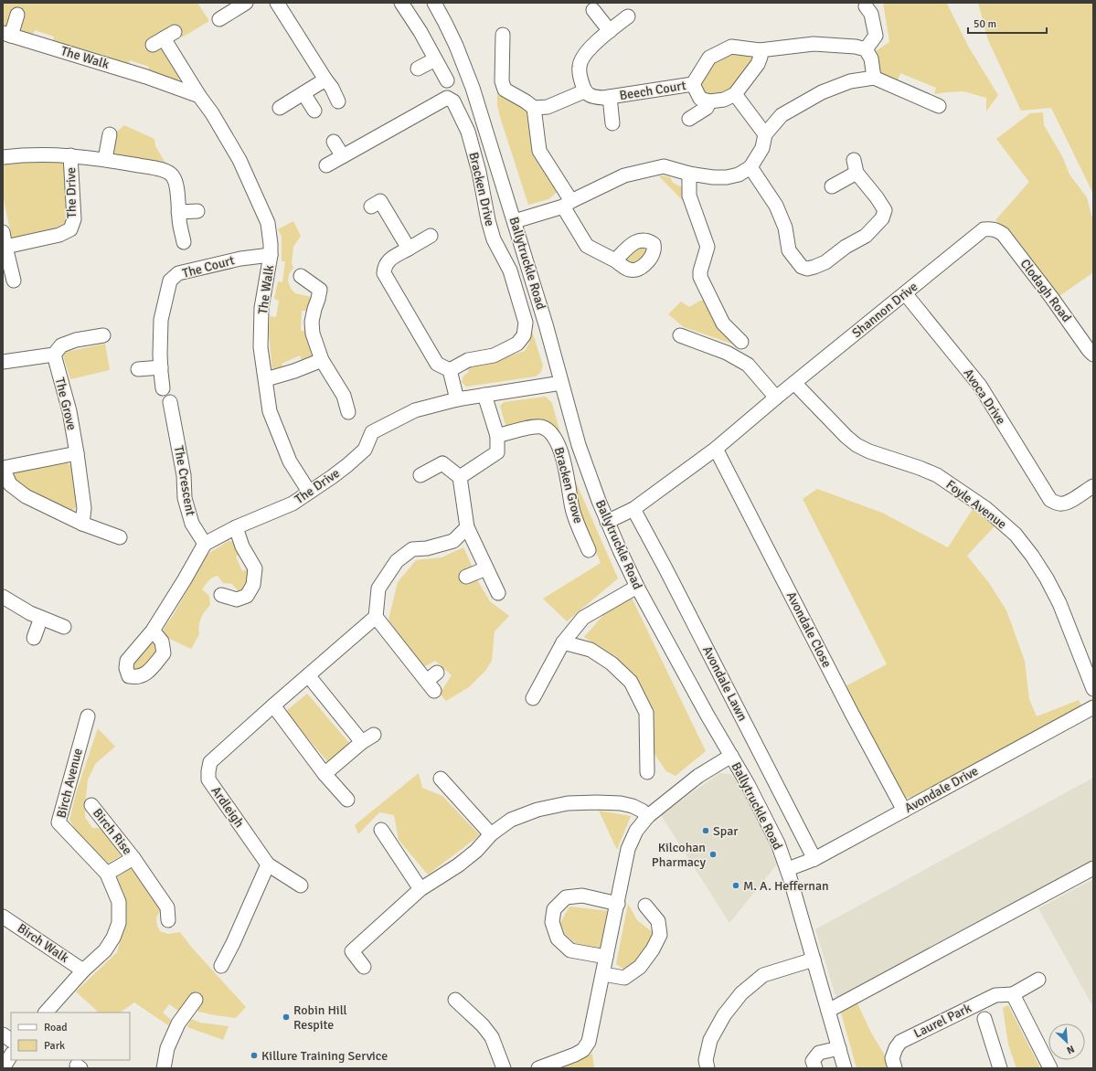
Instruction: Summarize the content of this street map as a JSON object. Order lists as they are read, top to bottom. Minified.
{"streets":{"street":["The Walk","Beech Court","Bracken Drive","The Drive","Ballytruckle Road","The Court","Clodagh Road","Shannon Drive","Avoca Drive","The Grove","The Crescent","Bracken Grove","Foyle Avenue","Avondale Close","Avondale Lawn","Birch Avenue","Avondale Drive","Ardleigh","Birch Rise","Birch Walk","Laurel Park"]},"crossings":[["The Walk","The Drive"],["The Walk","The Court"],["The Drive","Ballytruckle Road"],["The Drive","The Crescent"],["Ballytruckle Road","Shannon Drive"],["Ballytruckle Road","Avondale Drive"],["Clodagh Road","Shannon Drive"],["Shannon Drive","Avoca Drive"],["Shannon Drive","Foyle Avenue"],["Shannon Drive","Avondale Close"],["Shannon Drive","Avondale Lawn"],["Avondale Close","Avondale Drive"],["Avondale Lawn","Avondale Drive"],["Birch Avenue","Birch Rise"],["Birch Avenue","Birch Walk"]],"places":["Spar","Kilcohan Pharmacy","M. A. Heffernan","Robin Hill Respite","Killure Training Service"],"legend":["Road","Park"],"scale_bar":"50 m","north":"bottom right"}
